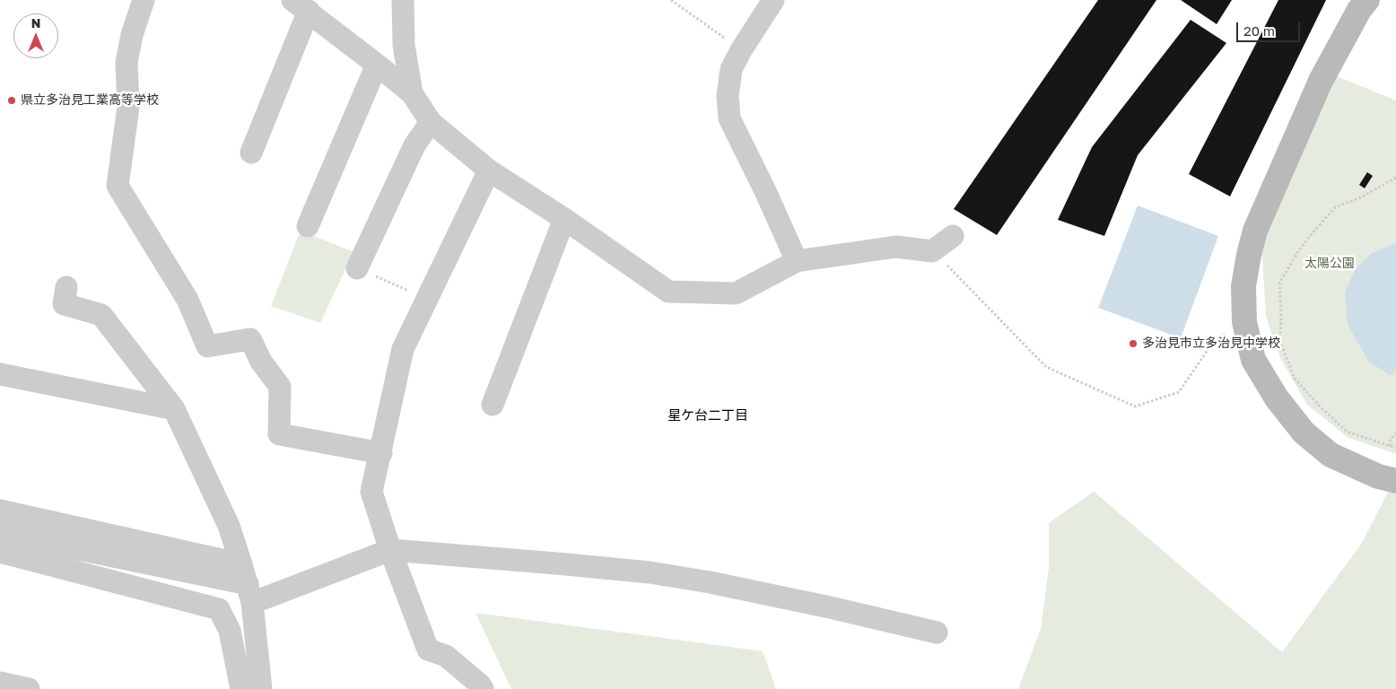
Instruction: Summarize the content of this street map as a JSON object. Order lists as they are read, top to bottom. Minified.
{"districts":["星ケ台二丁目"],"parks":["太陽公園"],"places":["県立多治見工業高等学校","多治見市立多治見中学校"],"scale_bar":"20 m","north":"top"}
